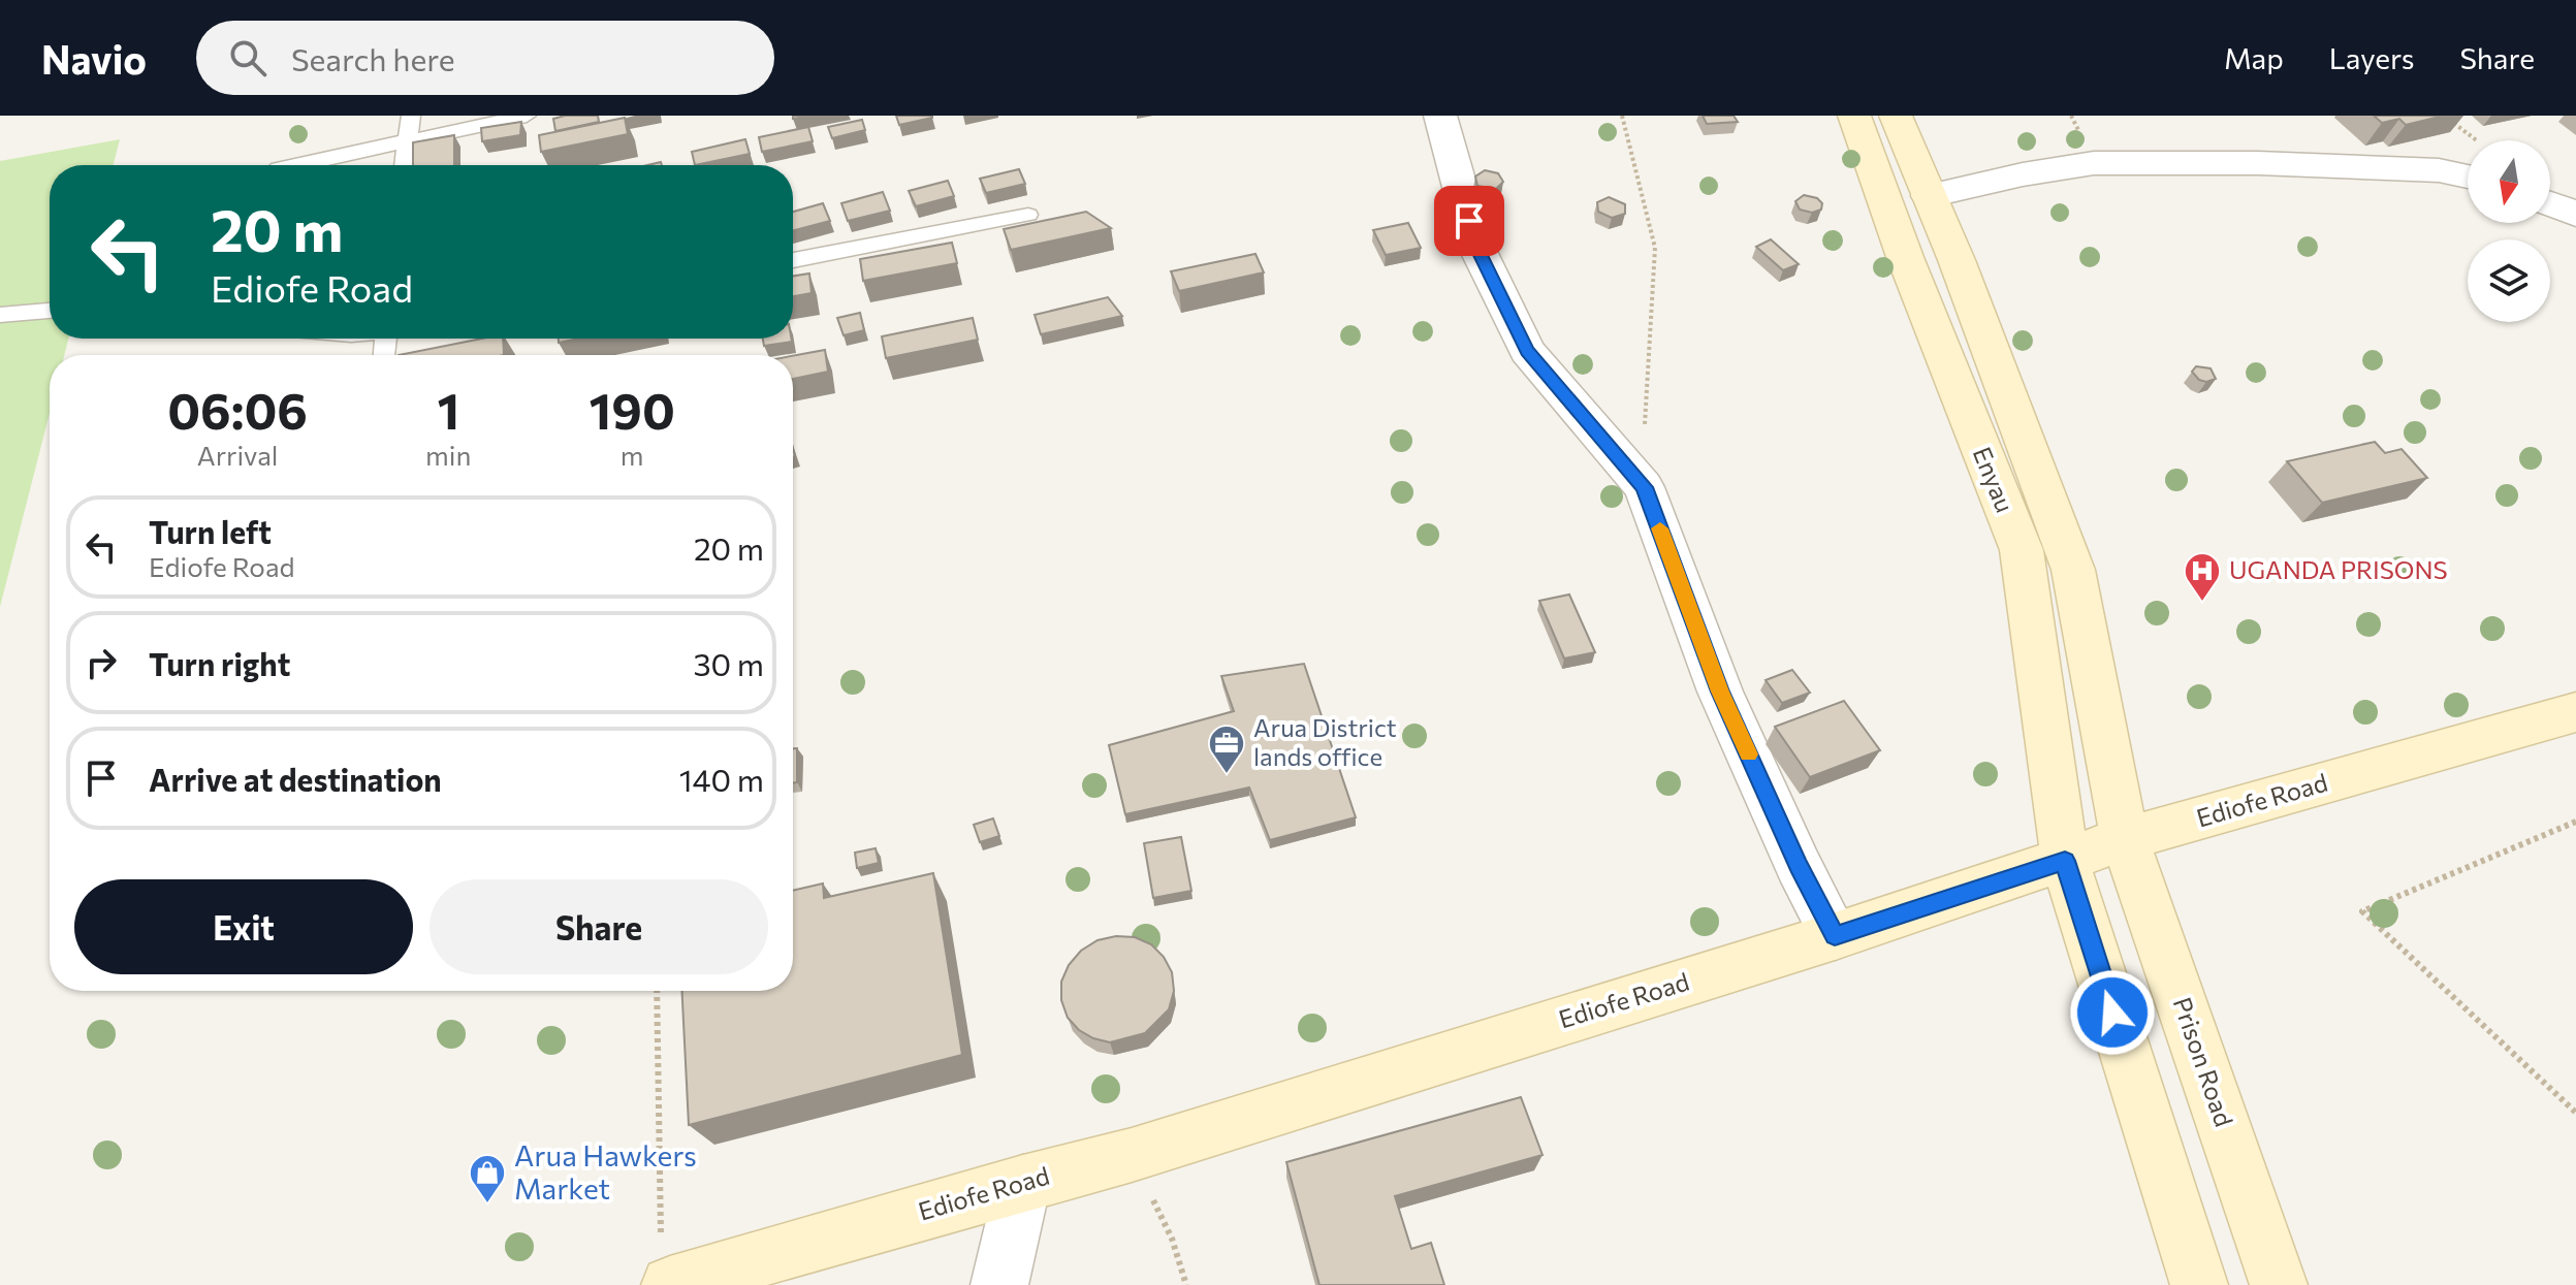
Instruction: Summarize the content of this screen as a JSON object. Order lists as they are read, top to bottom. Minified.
{"streets":{"street":["Enyau","Ediofe Road","Prison Road"]},"crossings":[["Enyau","Ediofe Road"],["Enyau","Prison Road"],["Ediofe Road","Prison Road"]],"places":{"hospital":["UGANDA PRISONS"],"office":["Arua District lands office"],"shop":["Arua Hawkers Market"]},"north":"bottom","page":{"header":"Navio","search":"Search here","nav":["Map","Layers","Share"],"turn":["20 m","Ediofe Road"],"eta":["06:06","Arrival","1","min","190","m"],"list":[{"name":"Turn left","note":"Ediofe Road","value":"20 m"},{"name":"Turn right","value":"30 m"},{"name":"Arrive at destination","value":"140 m"}],"buttons":["Exit","Share"]}}
